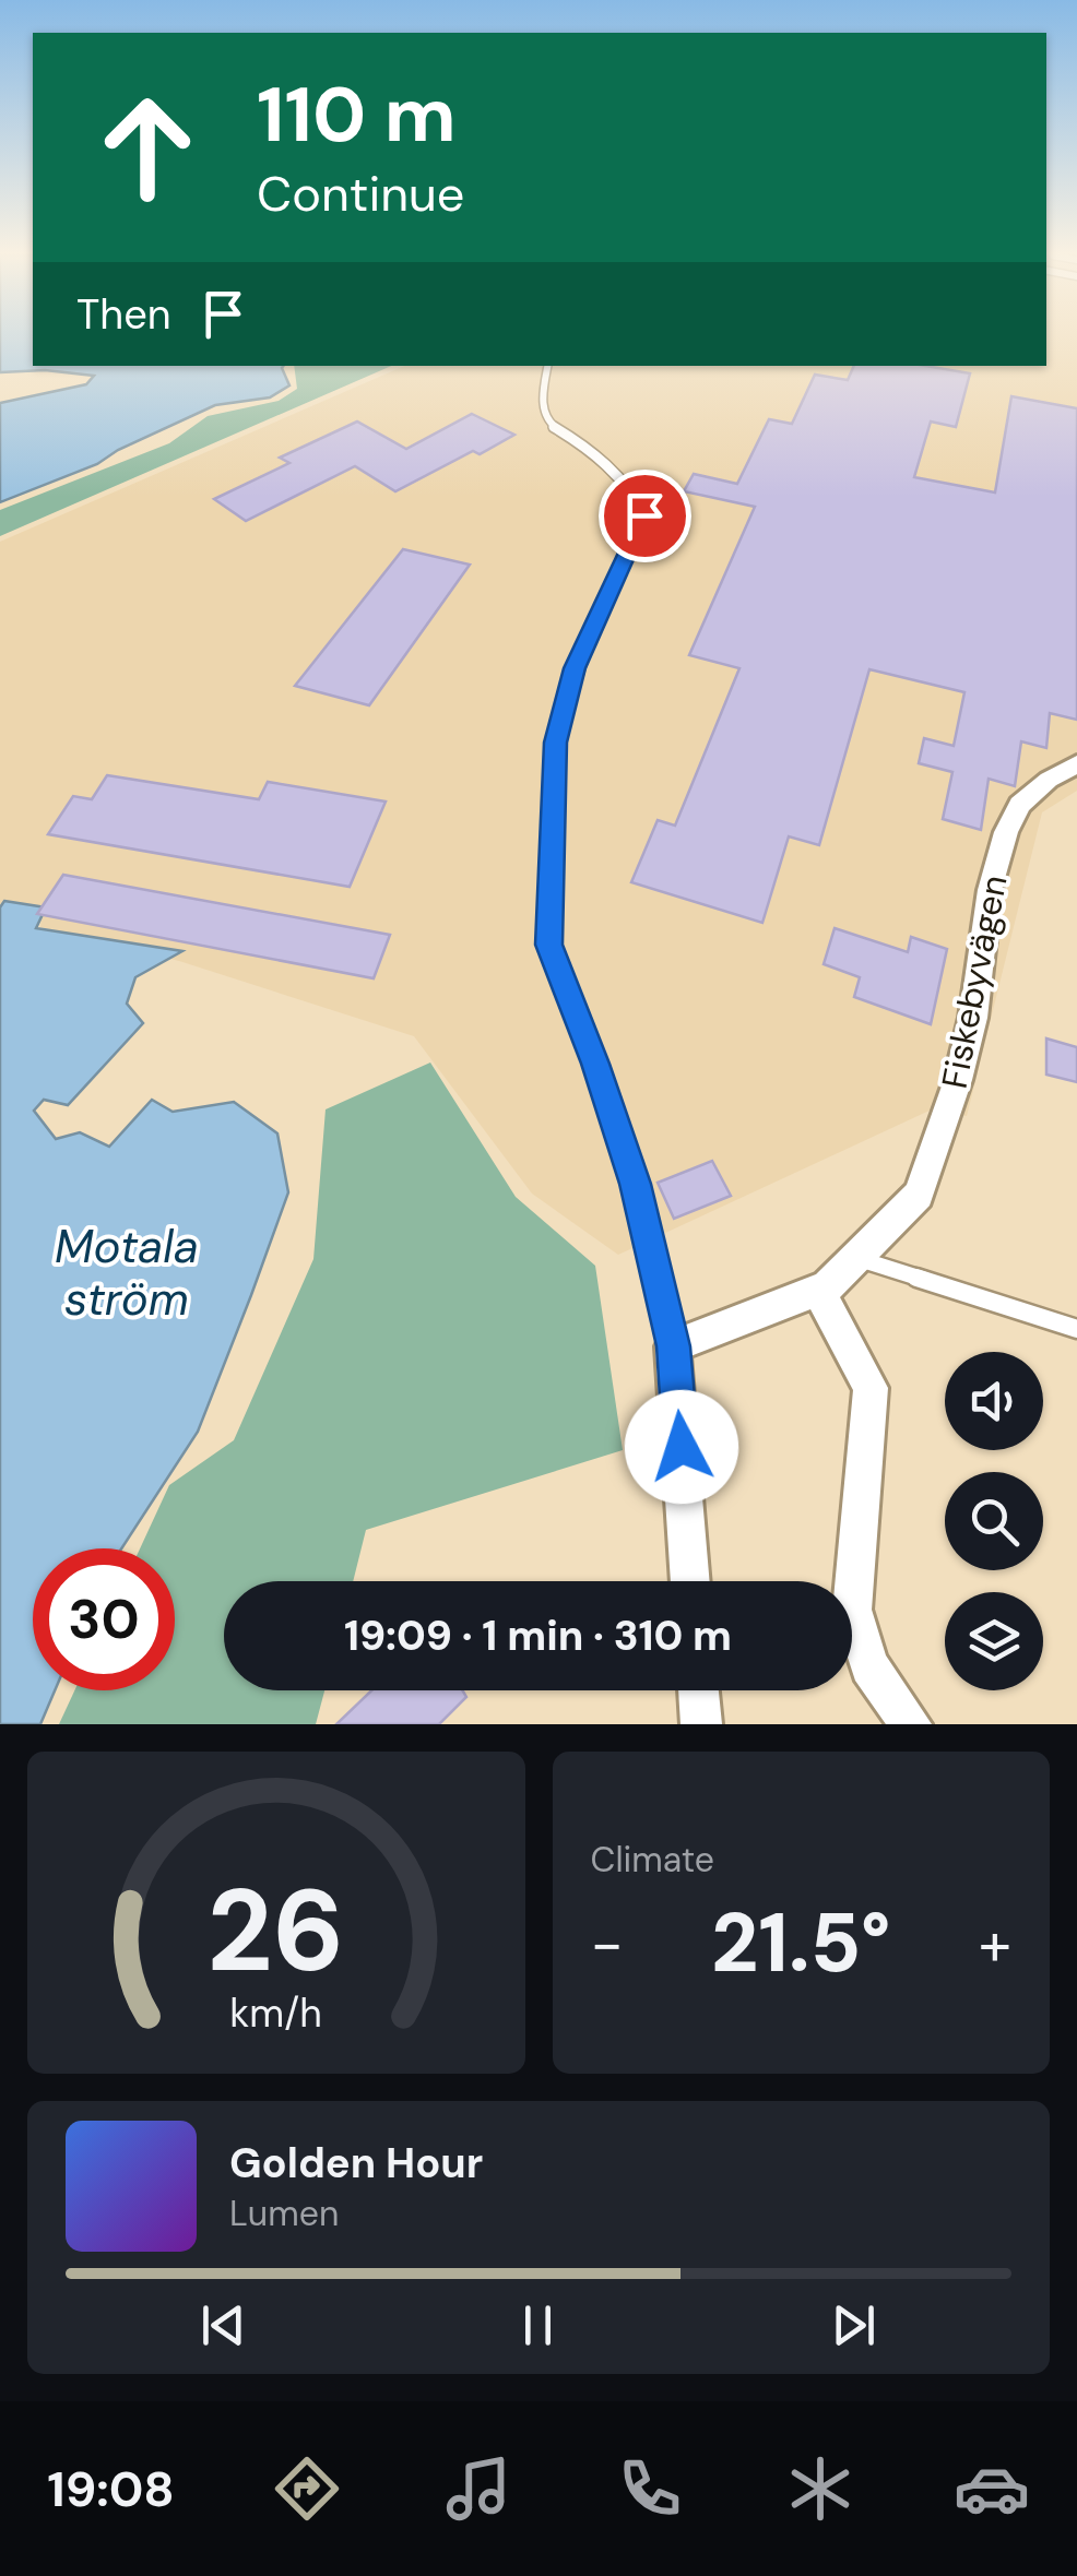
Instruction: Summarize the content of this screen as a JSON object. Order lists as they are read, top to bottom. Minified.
{"streets":{"street":["Fiskebyvägen"]},"water":["Motala ström"],"page":{"turn":["110 m","Continue"],"then":"Then","limit":"30","trip":"19:09 · 1 min · 310 m","tile":"Climate","heat":["−","21.5°","+"],"song":["Golden Hour","Lumen"],"tabs":"19:08","gauge":["26","km/h"]}}
